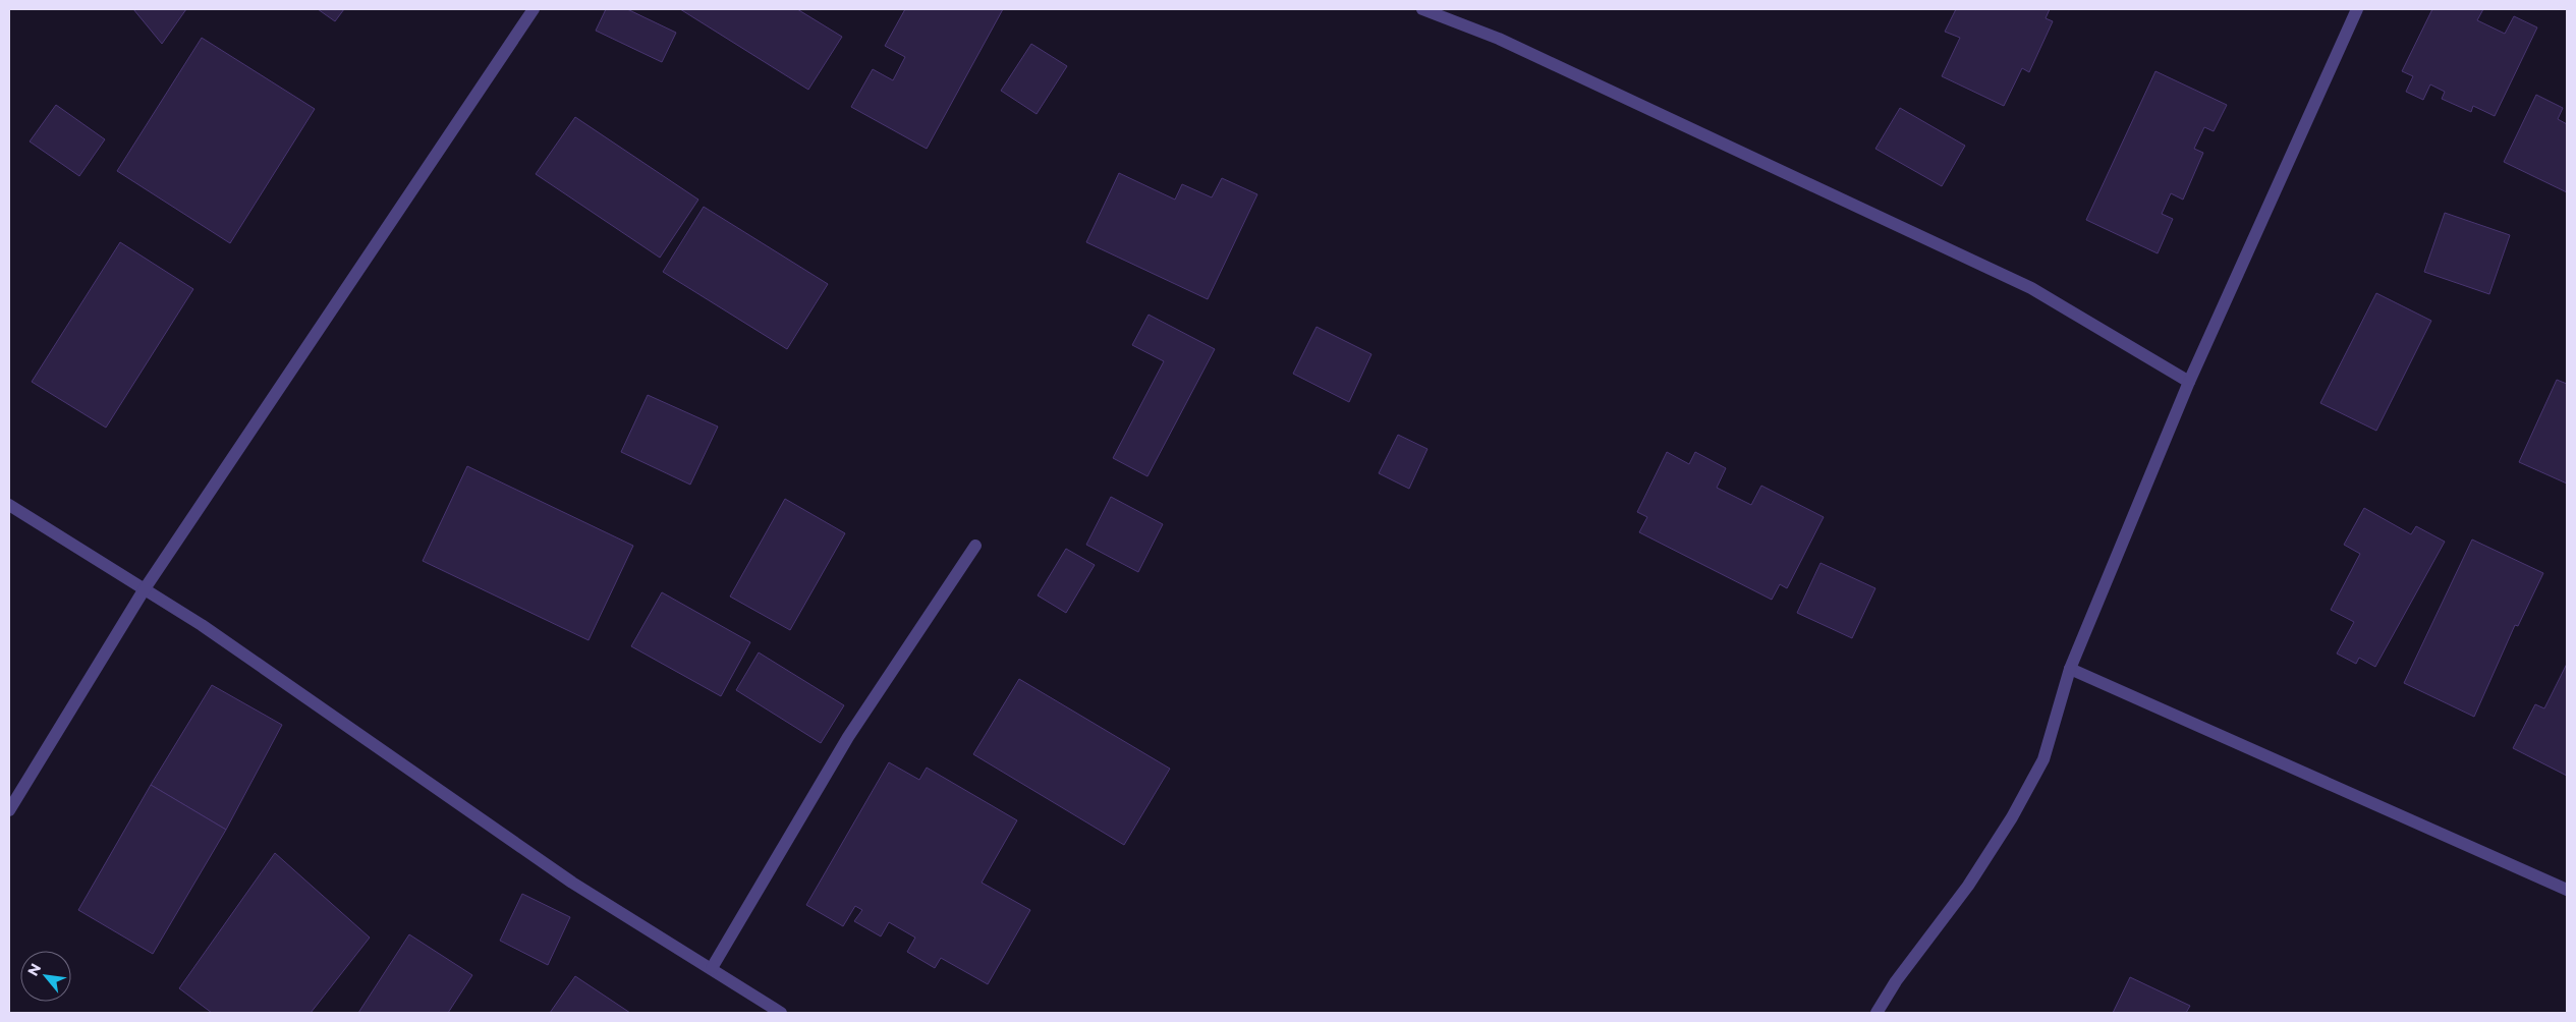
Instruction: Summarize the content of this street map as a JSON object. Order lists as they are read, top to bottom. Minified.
{"north":"top left"}
